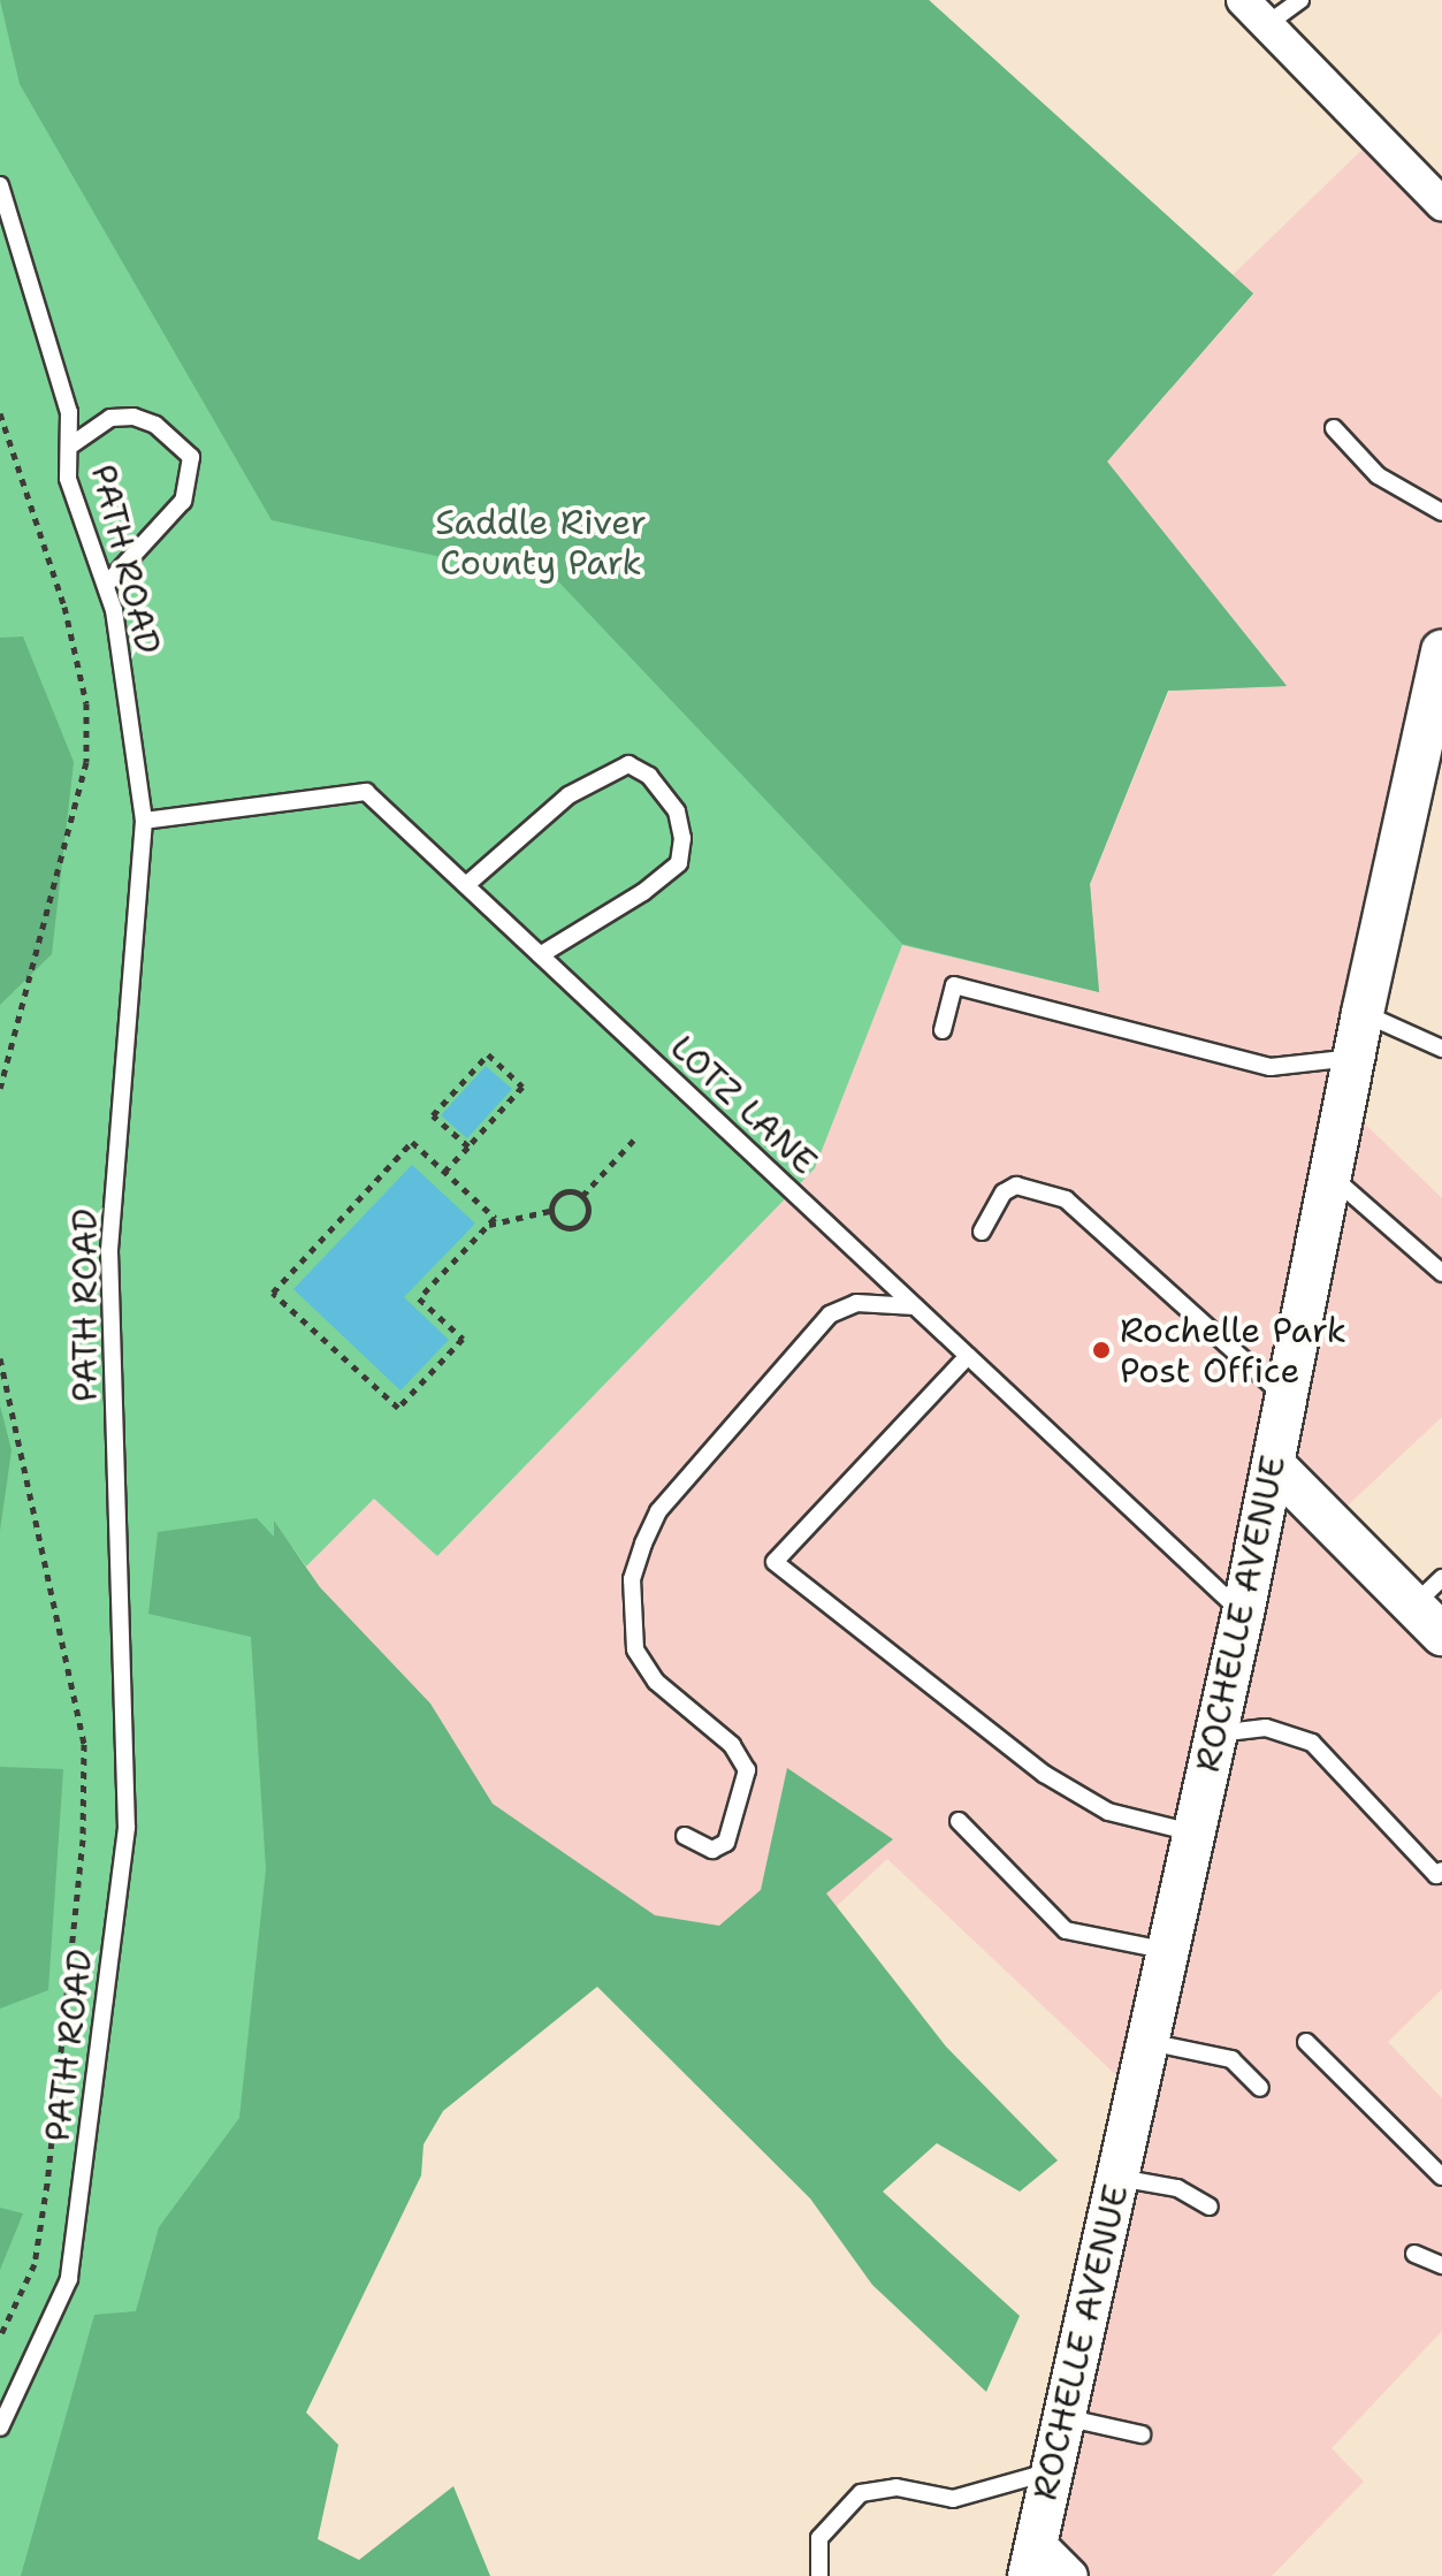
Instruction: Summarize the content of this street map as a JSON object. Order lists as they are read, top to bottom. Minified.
{"streets":{"street":["ROCHELLE AVENUE"],"lane":["PATH ROAD","LOTZ LANE"]},"crossings":[["PATH ROAD","LOTZ LANE"],["LOTZ LANE","ROCHELLE AVENUE"]],"parks":["Saddle River County Park"],"places":["Rochelle Park Post Office"]}
